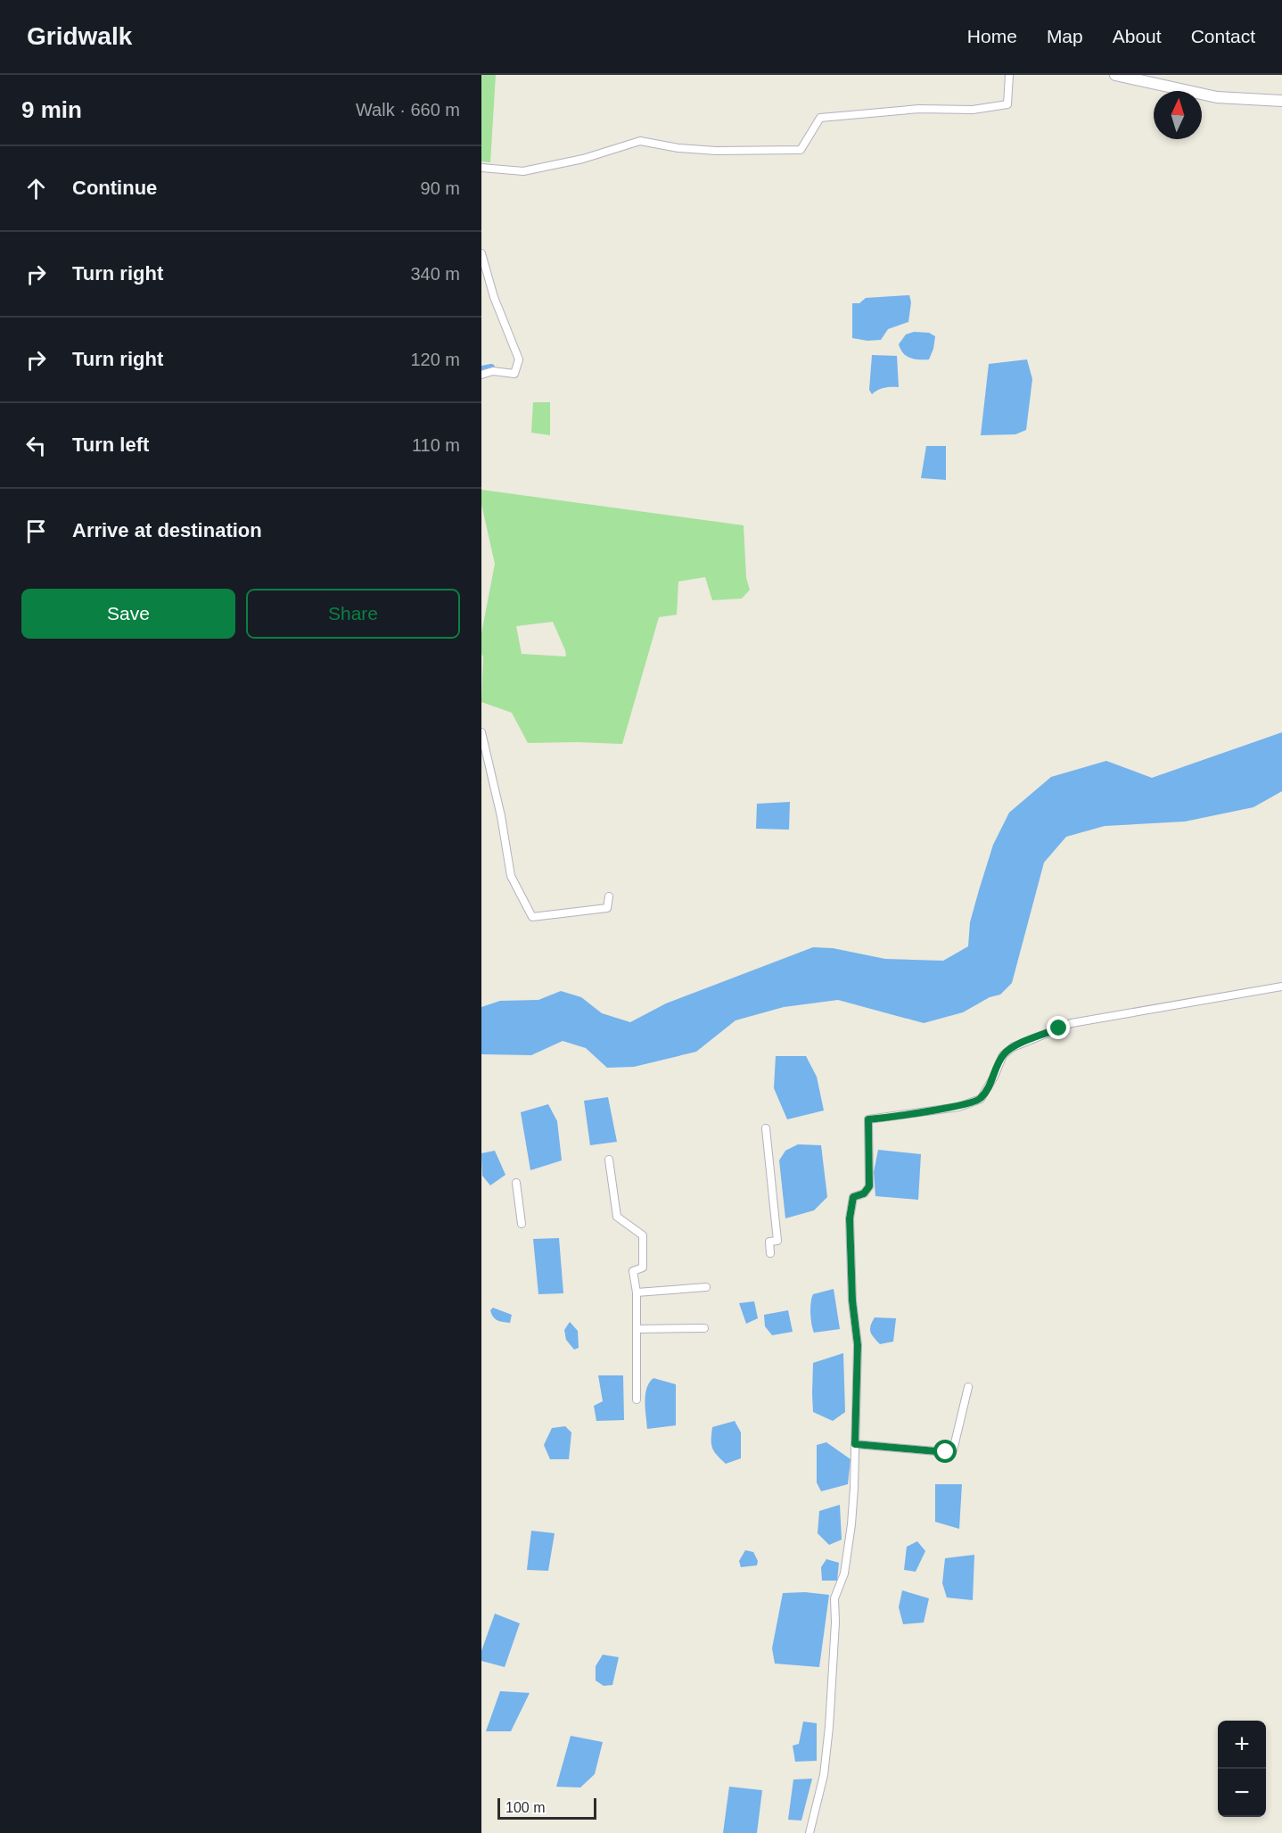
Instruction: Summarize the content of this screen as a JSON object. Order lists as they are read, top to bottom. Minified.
{"scale_bar":"100 m","north":"top","page":{"header":"Gridwalk","nav":["Home","Map","About","Contact"],"heading":["9 min","Walk · 660 m"],"list":[["Continue","90 m"],["Turn right","340 m"],["Turn right","120 m"],["Turn left","110 m"],"Arrive at destination"],"buttons":["Save","Share"],"map_buttons":["+","−"],"scale":"100 m"}}
